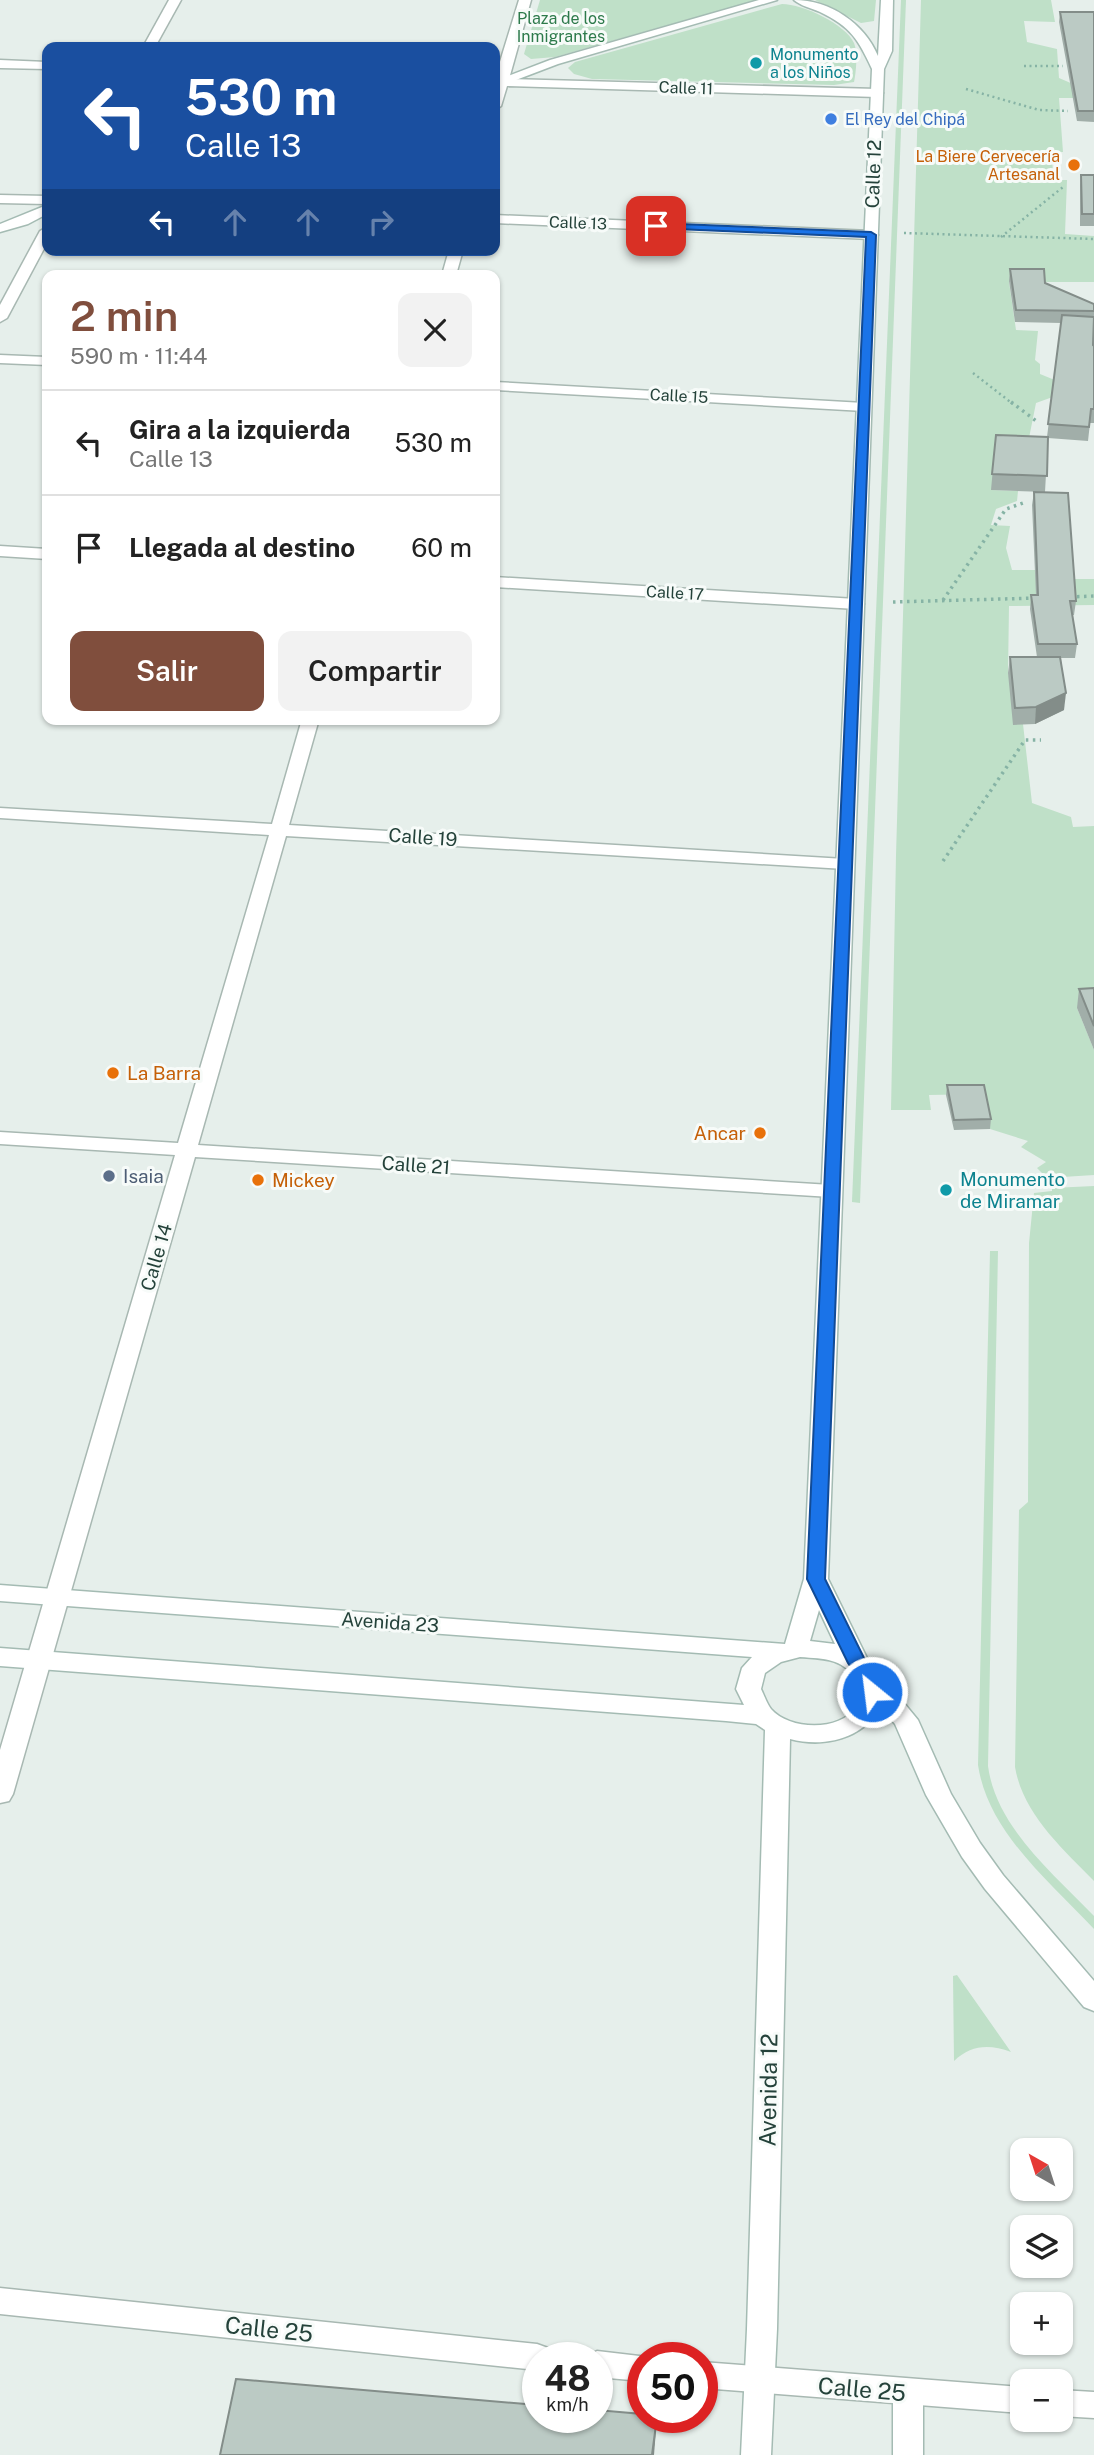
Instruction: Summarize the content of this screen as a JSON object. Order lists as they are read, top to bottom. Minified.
{"streets":{"main road":["Calle 11","Calle 12","Calle 13","Calle 15","Calle 17","Calle 19","Calle 21","Calle 14","Avenida 23","Avenida 12","Calle 25"]},"crossings":[["Calle 11","Calle 12"],["Calle 12","Calle 13"],["Calle 12","Calle 15"],["Calle 12","Calle 17"],["Calle 12","Calle 19"],["Calle 12","Calle 21"],["Calle 12","Avenida 23"],["Calle 12","Avenida 12"],["Calle 19","Calle 14"],["Calle 21","Calle 14"],["Calle 14","Avenida 23"],["Avenida 23","Avenida 12"],["Avenida 12","Calle 25"]],"parks":["Plaza de los Inmigrantes"],"places":["Monumento a los Niños","El Rey del Chipá","La Biere Cervecería Artesanal","La Barra","Ancar","Isaia","Mickey","Monumento de Miramar"],"north":"top left","page":{"turn":["530 m","Calle 13"],"heading":["2 min","590 m · 11:44"],"list":[{"name":"Gira a la izquierda","note":"Calle 13","value":"530 m"},{"name":"Llegada al destino","value":"60 m"}],"buttons":["Salir","Compartir"],"map_buttons":["+","−"],"speed":"48 km/h","limit":"50"}}
